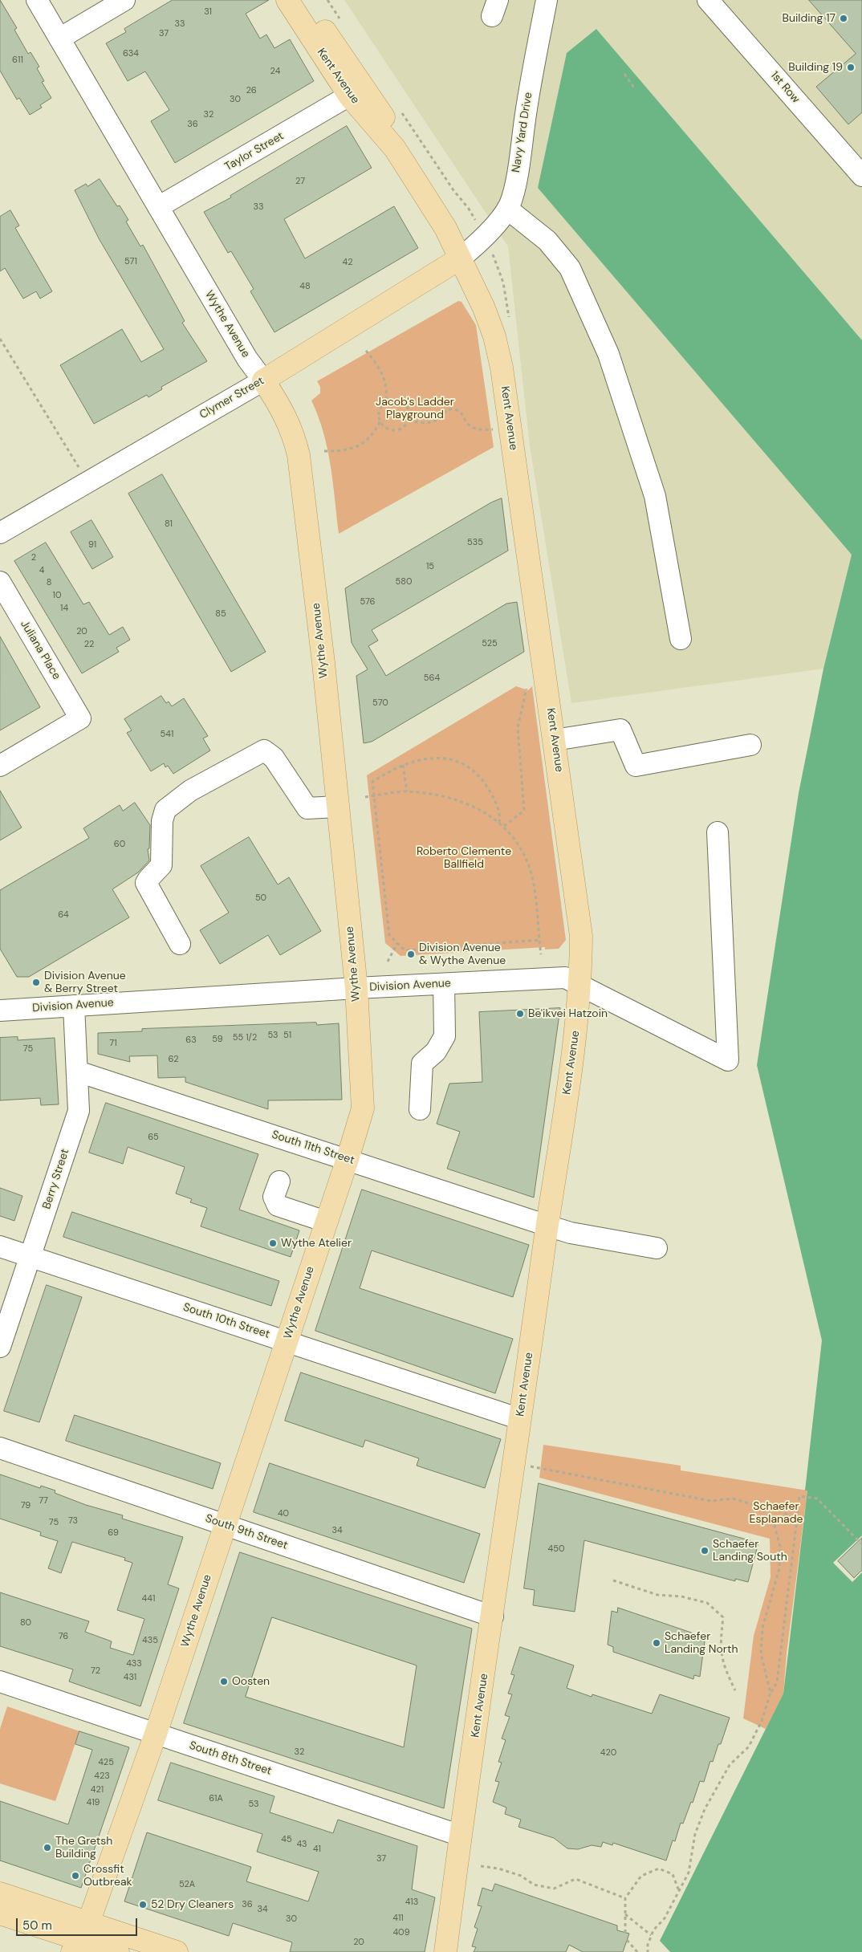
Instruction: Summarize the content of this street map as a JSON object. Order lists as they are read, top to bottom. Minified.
{"streets":{"main road":["Kent Avenue","Wythe Avenue","Clymer Street"],"street":["1st Row","Navy Yard Drive","Taylor Street","Juliana Place","Division Avenue","South 11th Street","Berry Street","South 10th Street","South 9th Street","South 8th Street"]},"crossings":[["Kent Avenue","Navy Yard Drive"],["Kent Avenue","Taylor Street"],["Kent Avenue","Clymer Street"],["Kent Avenue","Division Avenue"],["Kent Avenue","South 11th Street"],["Kent Avenue","South 10th Street"],["Kent Avenue","South 9th Street"],["Kent Avenue","South 8th Street"],["Navy Yard Drive","Clymer Street"],["Taylor Street","Wythe Avenue"],["Wythe Avenue","Clymer Street"],["Wythe Avenue","Division Avenue"],["Wythe Avenue","South 11th Street"],["Wythe Avenue","South 10th Street"],["Wythe Avenue","South 9th Street"],["Wythe Avenue","South 8th Street"],["Division Avenue","Berry Street"],["South 11th Street","Berry Street"],["Berry Street","South 10th Street"]],"parks":["Jacob's Ladder Playground","Roberto Clemente Ballfield","Schaefer Esplanade"],"places":["Building 17","Building 19","Division Avenue & Wythe Avenue","Division Avenue & Berry Street","Be'ikvei Hatzoin","Wythe Atelier","Schaefer Landing South","Schaefer Landing North","Oosten","The Gretsh Building","Crossfit Outbreak","52 Dry Cleaners"],"house_numbers":["31","33","37","634","611","24","26","30","32","36","27","33","571","42","48","81","535","91","2","15","4","580","8","10","576","14","85","20","525","22","564","570","541","60","50","64","53","51","55 1/2","59","63","71","75","62","65","77","79","40","73","75","34","69","450","441","80","76","435","433","72","431","32","420","425","423","421","61A","419","53","45","43","41","37","52A","413","36","34","411","30","409","20"],"scale_bar":"50 m"}
